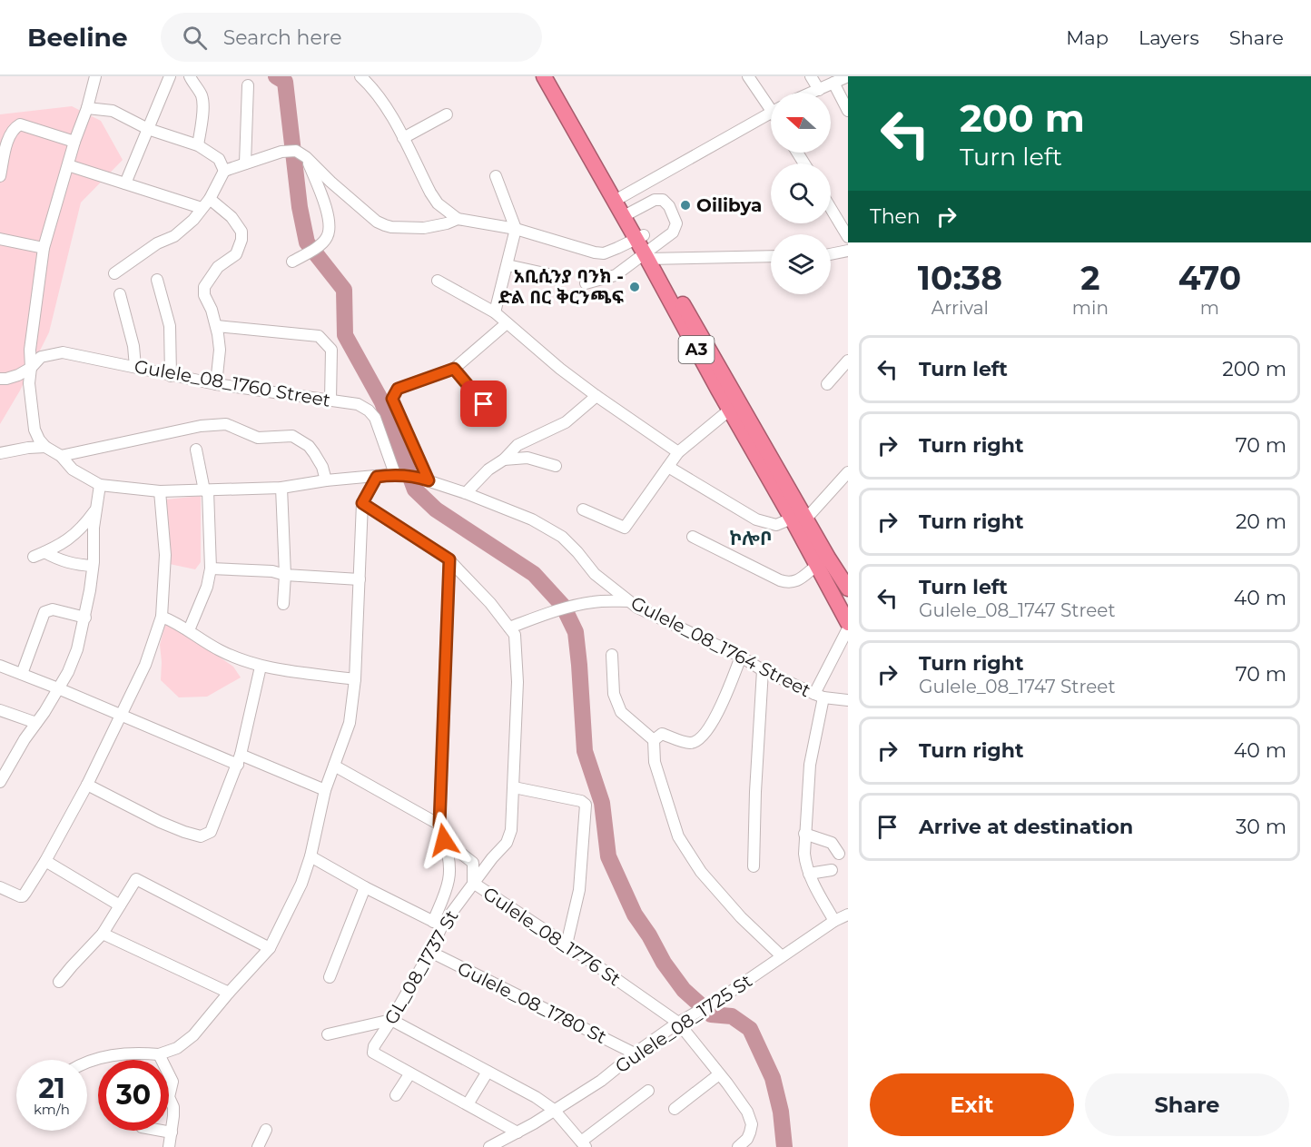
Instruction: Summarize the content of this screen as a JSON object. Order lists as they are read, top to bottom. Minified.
{"streets":{"highway":["A3"],"street":["Gulele_08_1760 Street","Gulele_08_1764 Street","Gulele_08_1776 St","GL_08_1737 St","Gulele_08_1780 St","Gulele_08_1725 St"]},"crossings":[["Gulele_08_1760 Street","Gulele_08_1764 Street"],["Gulele_08_1776 St","GL_08_1737 St"],["Gulele_08_1776 St","Gulele_08_1725 St"],["GL_08_1737 St","Gulele_08_1780 St"],["Gulele_08_1780 St","Gulele_08_1725 St"]],"districts":["ኮሎቦ"],"places":["Oilibya","አቢሲንያ ባንክ - ድል በር ቅርንጫፍ"],"north":"left","page":{"header":"Beeline","search":"Search here","nav":["Map","Layers","Share"],"turn":["200 m","Turn left"],"then":"Then","eta":["10:38","Arrival","2","min","470","m"],"list":[{"name":"Turn left","value":"200 m"},{"name":"Turn right","value":"70 m"},{"name":"Turn right","value":"20 m"},{"name":"Turn left","note":"Gulele_08_1747 Street","value":"40 m"},{"name":"Turn right","note":"Gulele_08_1747 Street","value":"70 m"},{"name":"Turn right","value":"40 m"},{"name":"Arrive at destination","value":"30 m"}],"speed":"21 km/h","limit":"30","buttons":["Exit","Share"]}}
